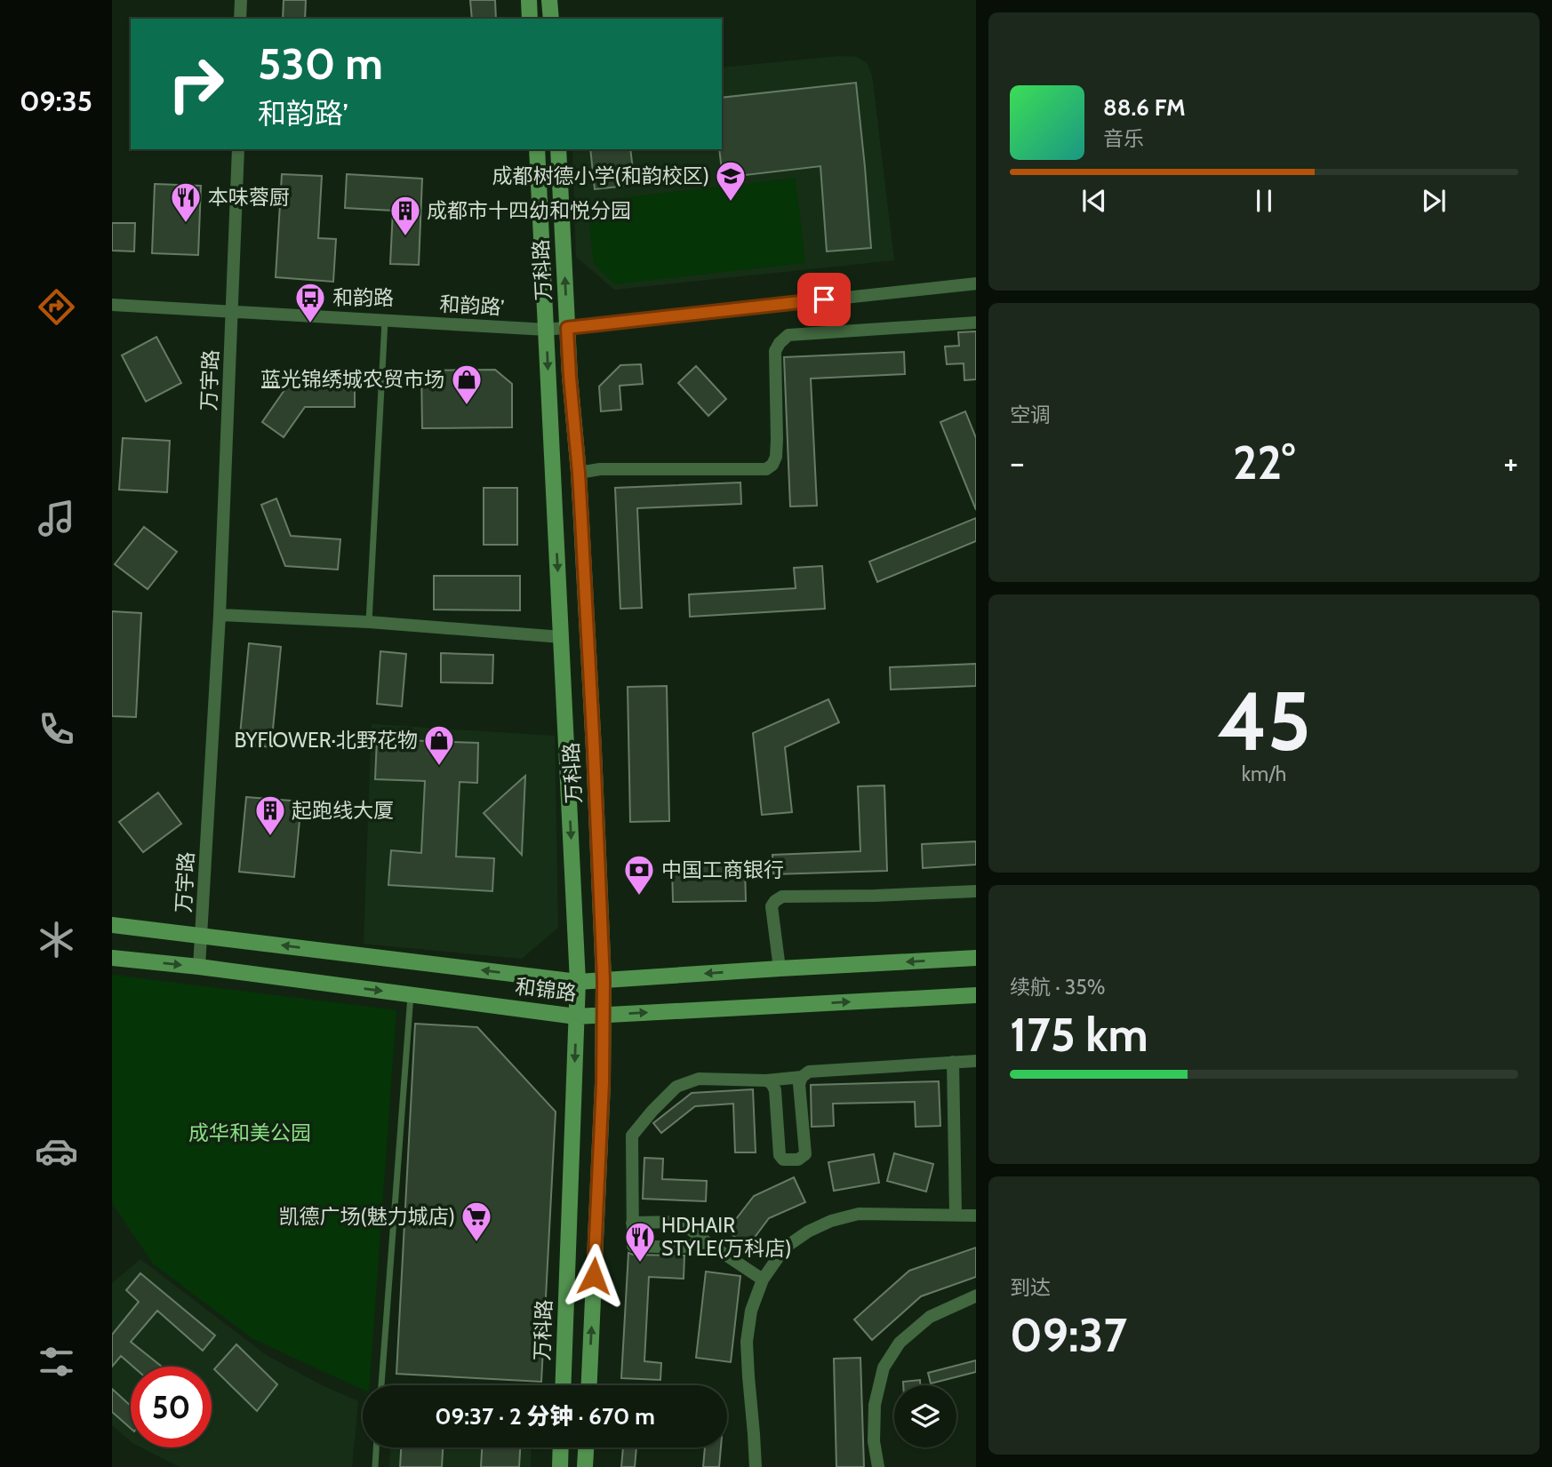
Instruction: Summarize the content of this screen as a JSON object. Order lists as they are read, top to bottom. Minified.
{"streets":{"main road":["万科路","和锦路"],"street":["和韵路’","万宇路"]},"crossings":[["万科路","和韵路’"],["万科路","和锦路"],["和韵路’","万宇路"],["万宇路","和锦路"]],"parks":["成华和美公园"],"places":{"school or university":["成都树德小学(和韵校区)"],"restaurant":["本味蓉厨","HDHAIR STYLE(万科店)"],"building":["成都市十四幼和悦分园","起跑线大厦"],"bus stop":["和韵路"],"shop":["蓝光锦绣城农贸市场","BYFlOWER·北野花物"],"bank":["中国工商银行"],"supermarket":["凯德广场(魅力城店)"]},"page":{"tabs":"09:35","turn":["530 m","和韵路’"],"song":["88.6 FM","音乐"],"tile":["空调",["45","km/h"],["续航 · 35%","175 km"],["到达","09:37"]],"heat":["−","22°","+"],"limit":"50","trip":"09:37 · 2 分钟 · 670 m"}}
